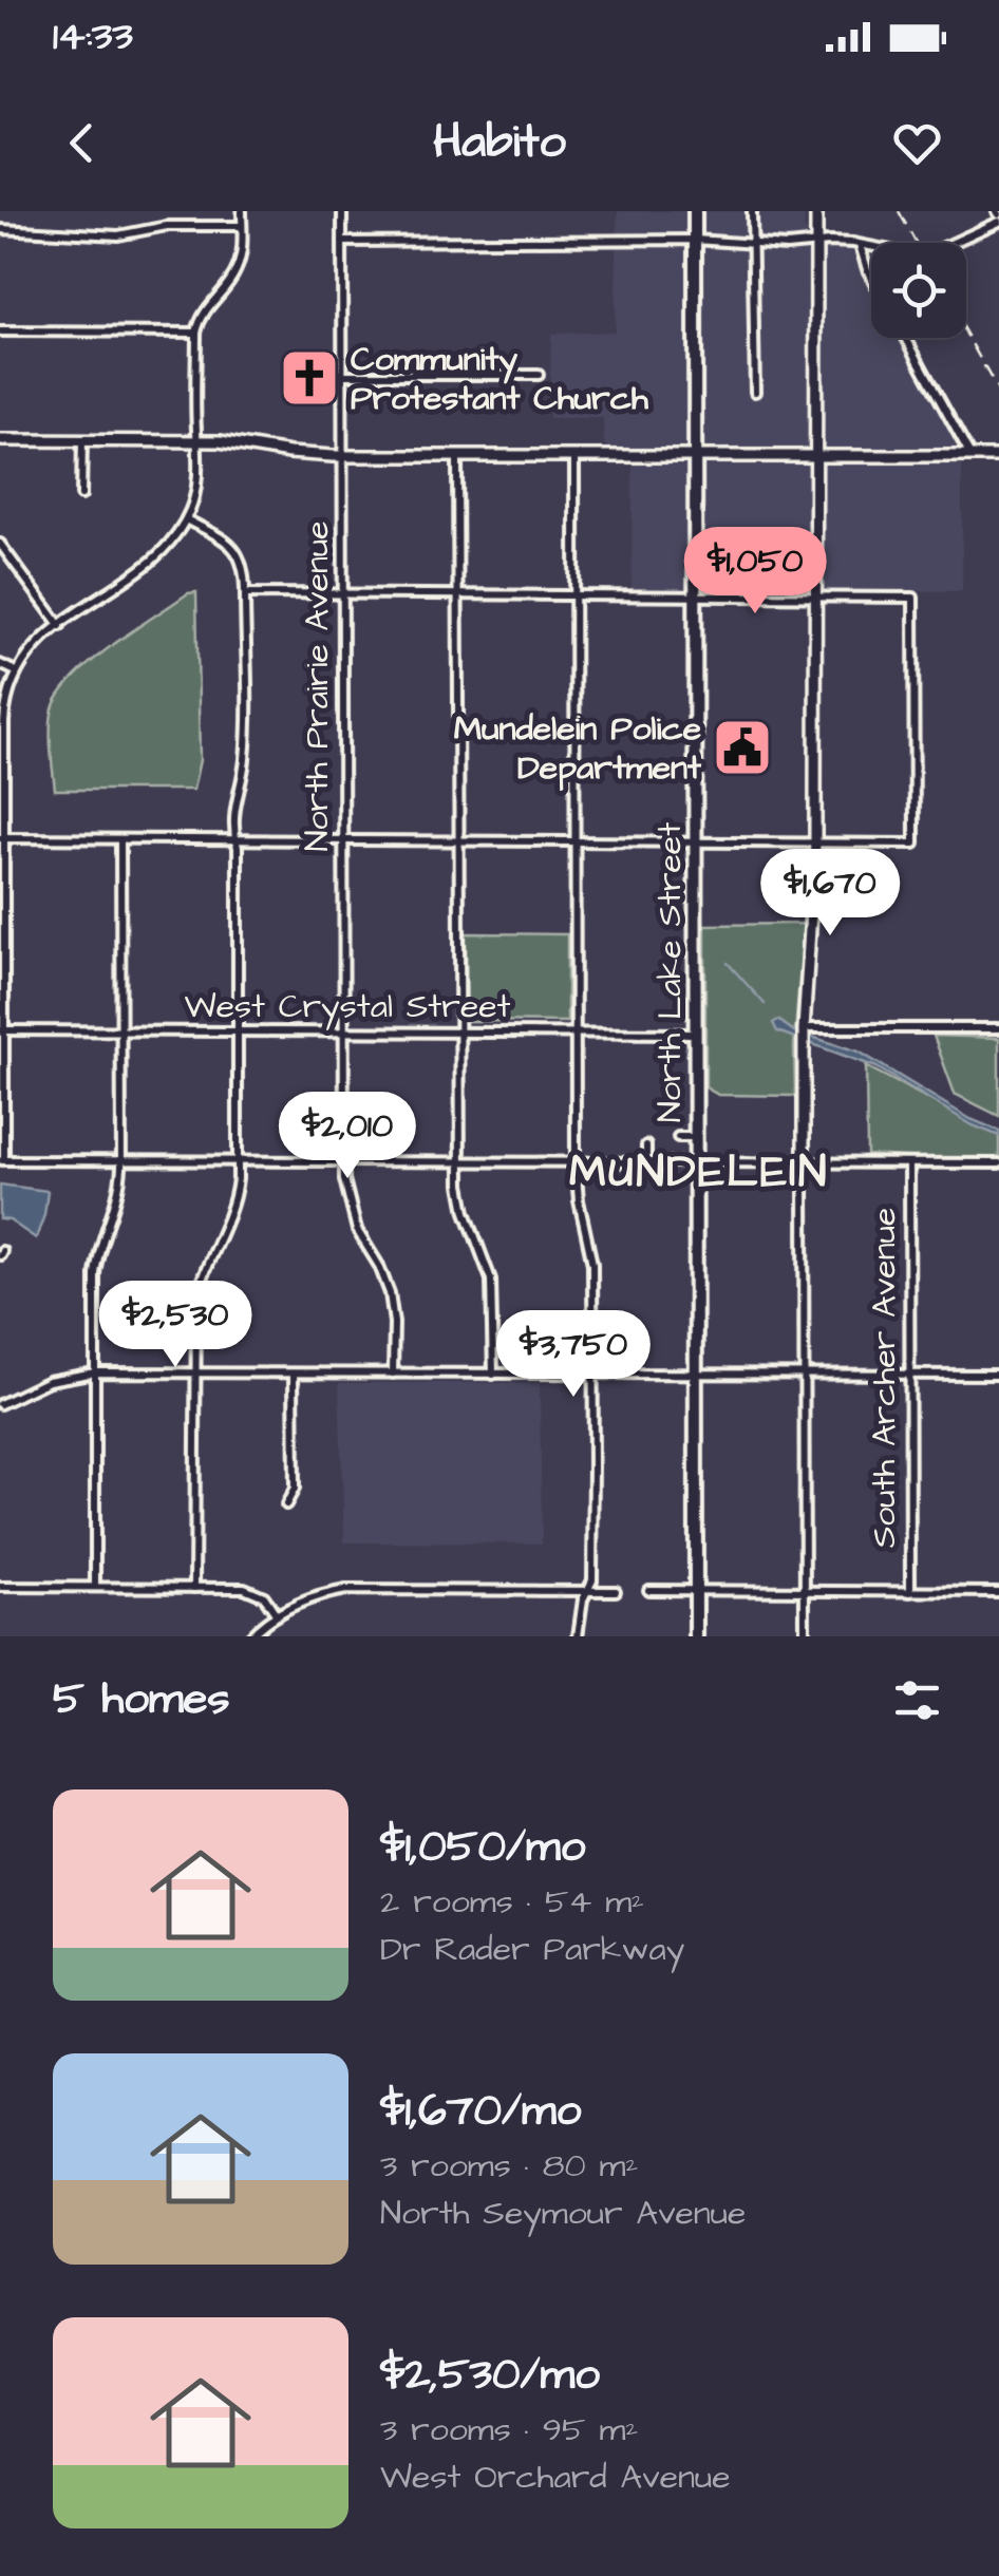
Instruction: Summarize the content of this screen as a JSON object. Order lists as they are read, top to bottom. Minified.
{"streets":{"main road":["North Lake Street"],"street":["North Prairie Avenue","West Crystal Street","South Archer Avenue"]},"crossings":[["North Prairie Avenue","West Crystal Street"],["North Lake Street","West Crystal Street"]],"districts":["MUNDELEIN"],"places":{"church":["Community Protestant Church"],"public building":["Mundelein Police Department"]},"page":{"status":"14:33","header":"Habito","price":["$1,050","$1,670","$2,010","$2,530","$3,750"],"heading":"5 homes","list":[{"name":"$1,050/mo","note":"2 rooms · 54 m² · Dr Rader Parkway"},{"name":"$1,670/mo","note":"3 rooms · 80 m² · North Seymour Avenue"},{"name":"$2,530/mo","note":"3 rooms · 95 m² · West Orchard Avenue"}]}}
